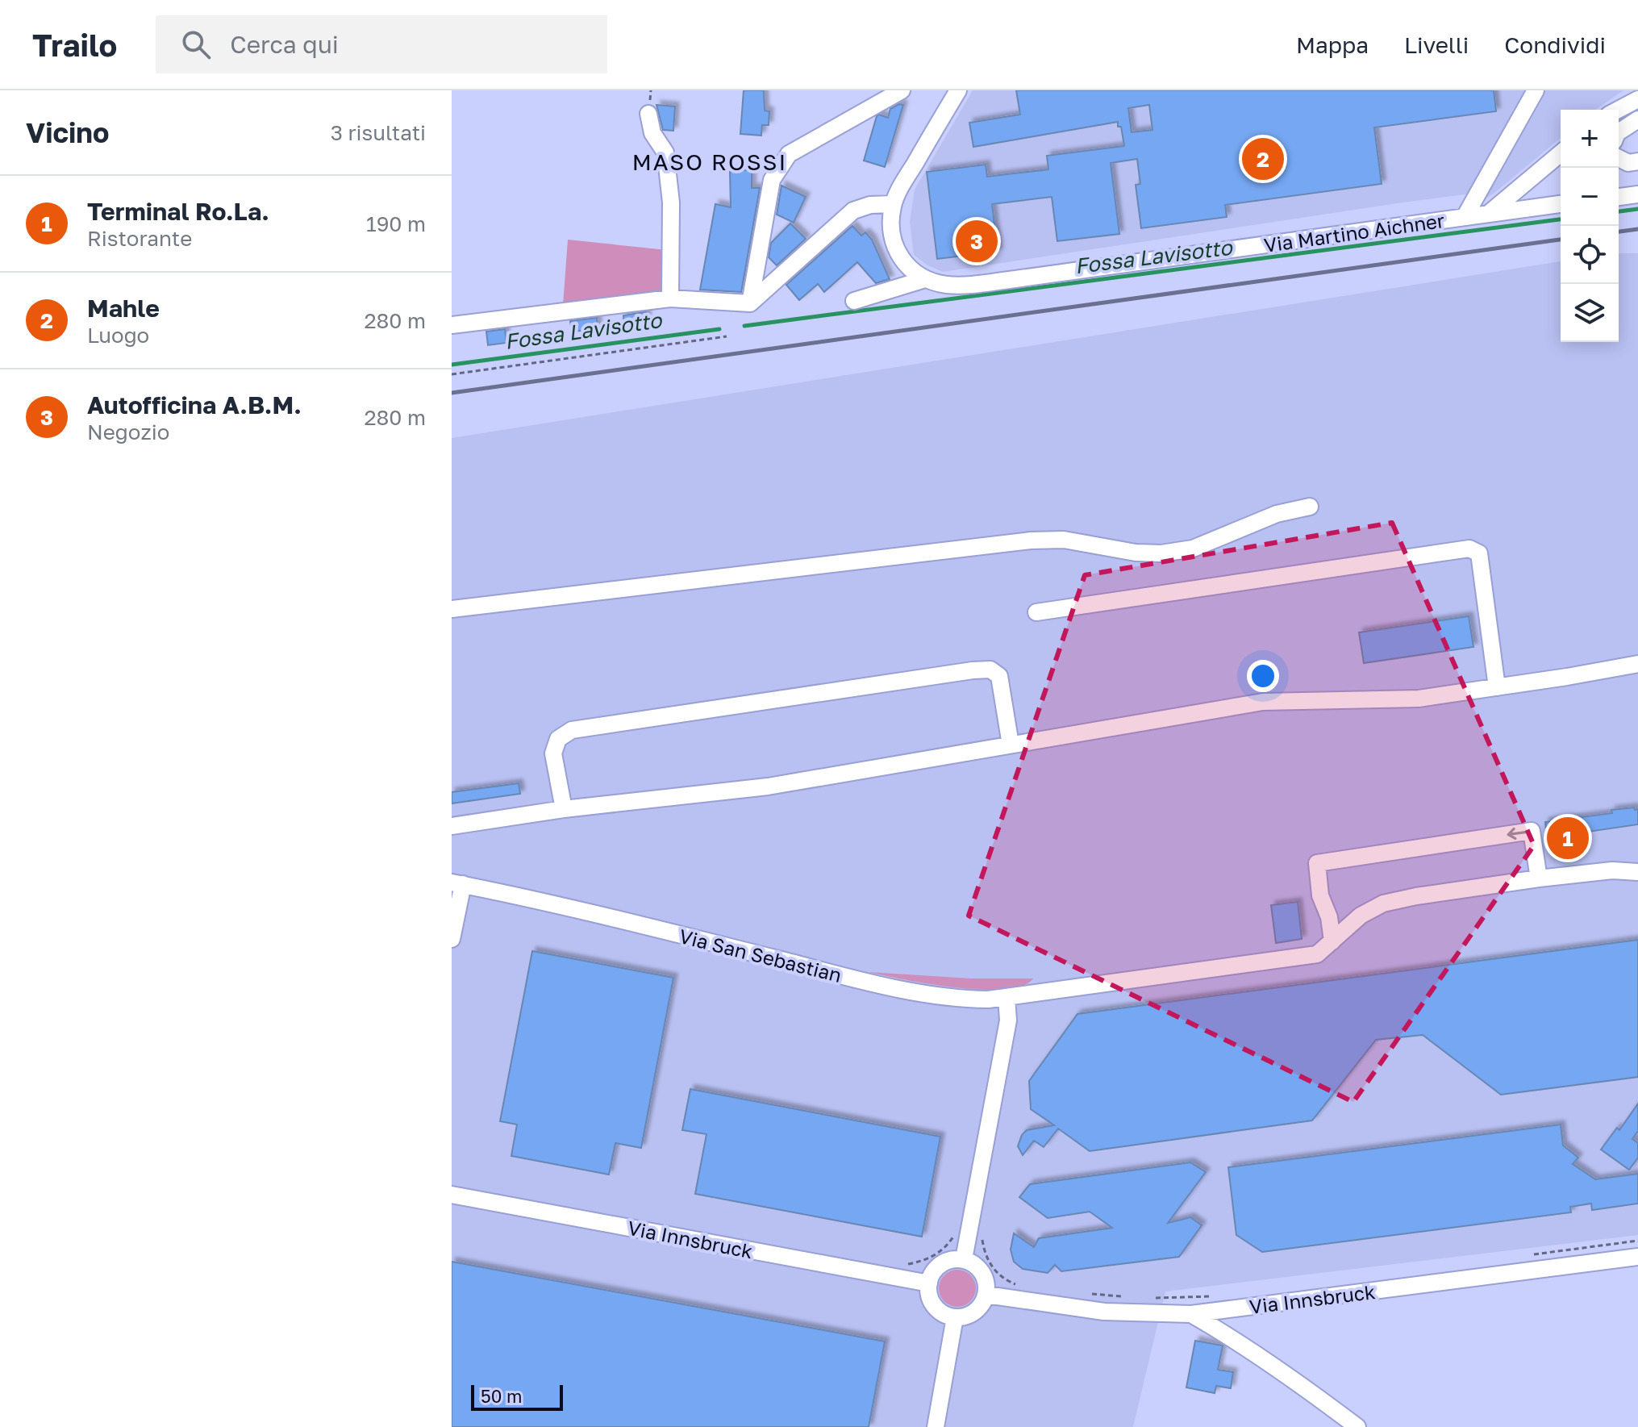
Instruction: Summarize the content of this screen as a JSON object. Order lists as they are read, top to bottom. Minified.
{"streets":{"street":["Via Martino Aichner","Via San Sebastian","Via Innsbruck"]},"districts":["MASO ROSSI"],"water":["Fossa Lavisotto"],"scale_bar":"50 m","page":{"header":"Trailo","search":"Cerca qui","nav":["Mappa","Livelli","Condividi"],"heading":["Vicino","3 risultati"],"map_buttons":["+","−"],"pins":["2","3","1"],"list":[{"mark":"1","name":"Terminal Ro.La.","note":"Ristorante","value":"190 m"},{"mark":"2","name":"Mahle","note":"Luogo","value":"280 m"},{"mark":"3","name":"Autofficina A.B.M.","note":"Negozio","value":"280 m"}],"scale":"50 m"}}
